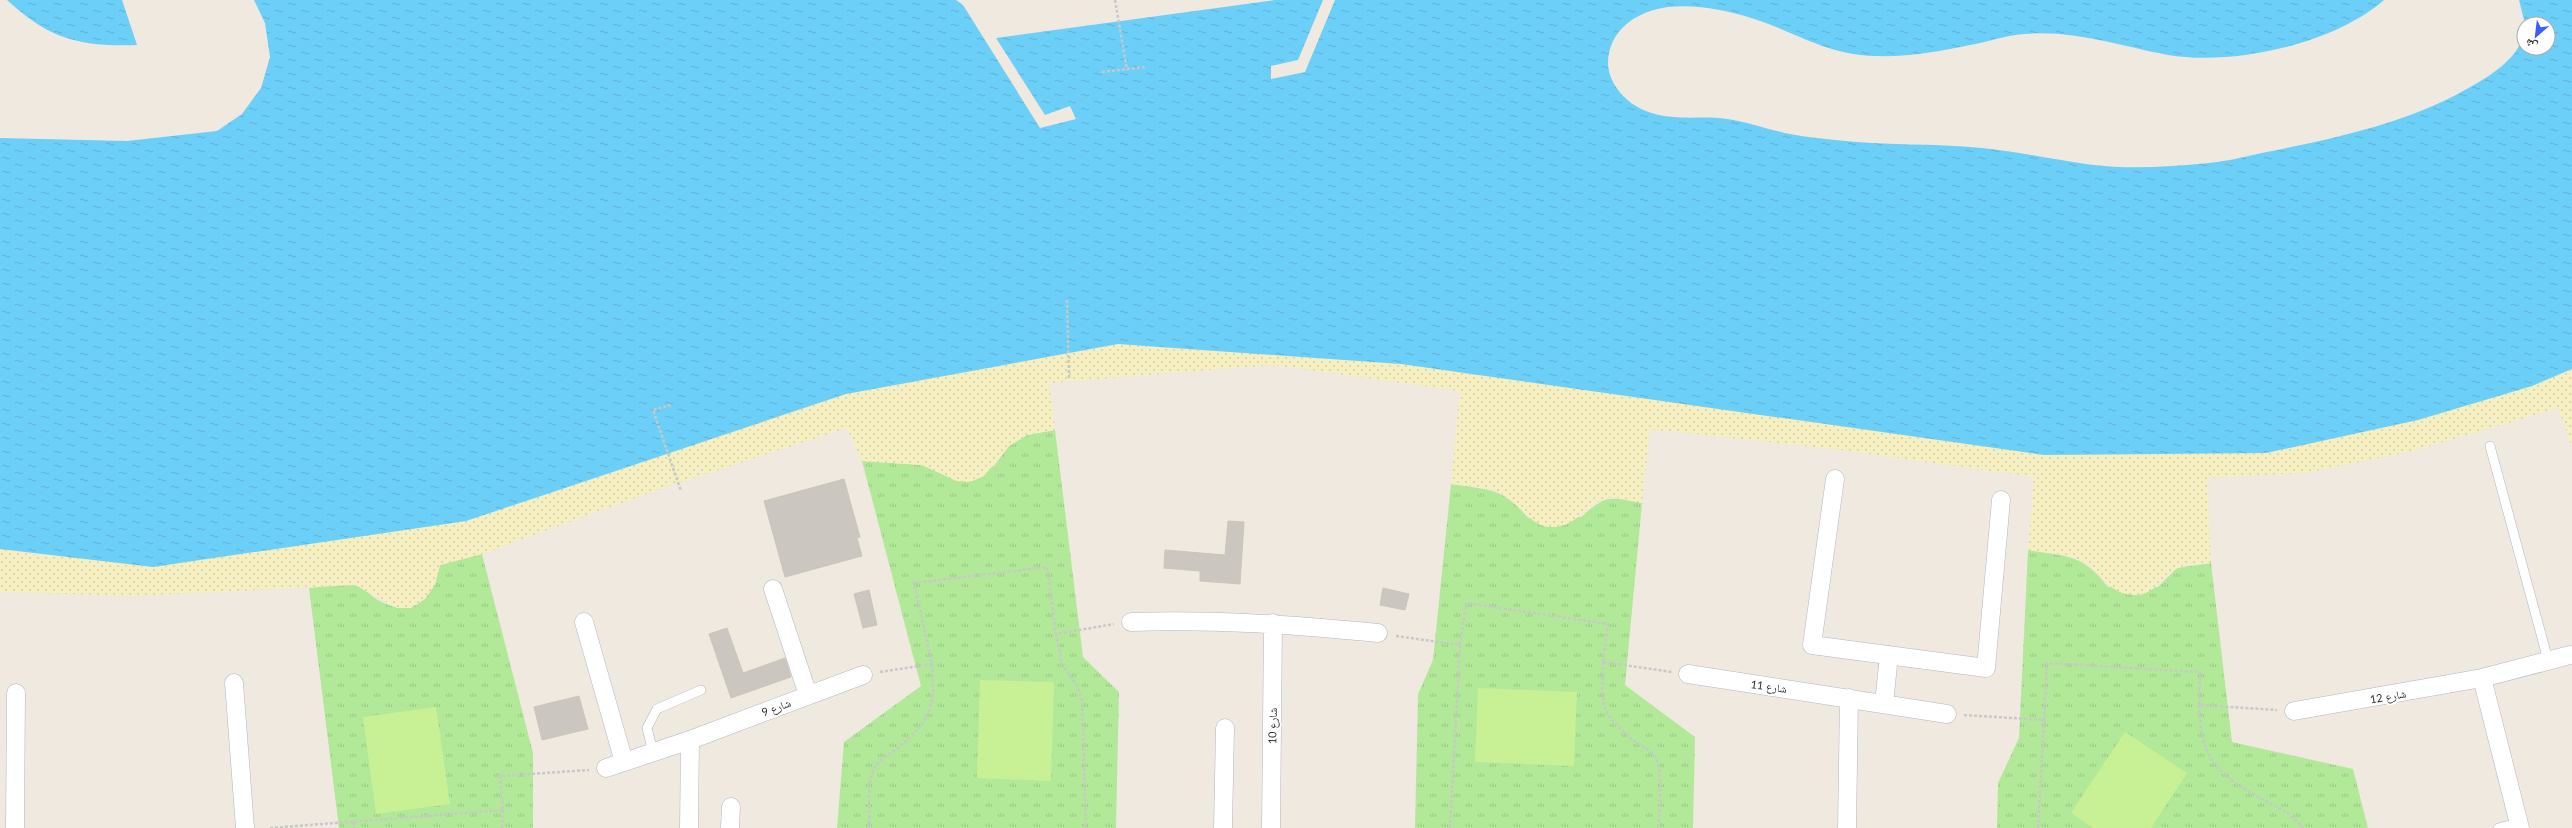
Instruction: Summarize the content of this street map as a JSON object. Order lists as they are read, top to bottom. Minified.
{"streets":{"street":["شارع 11","شارع 12","شارع 9","شارع 10"]},"north":"bottom left"}
